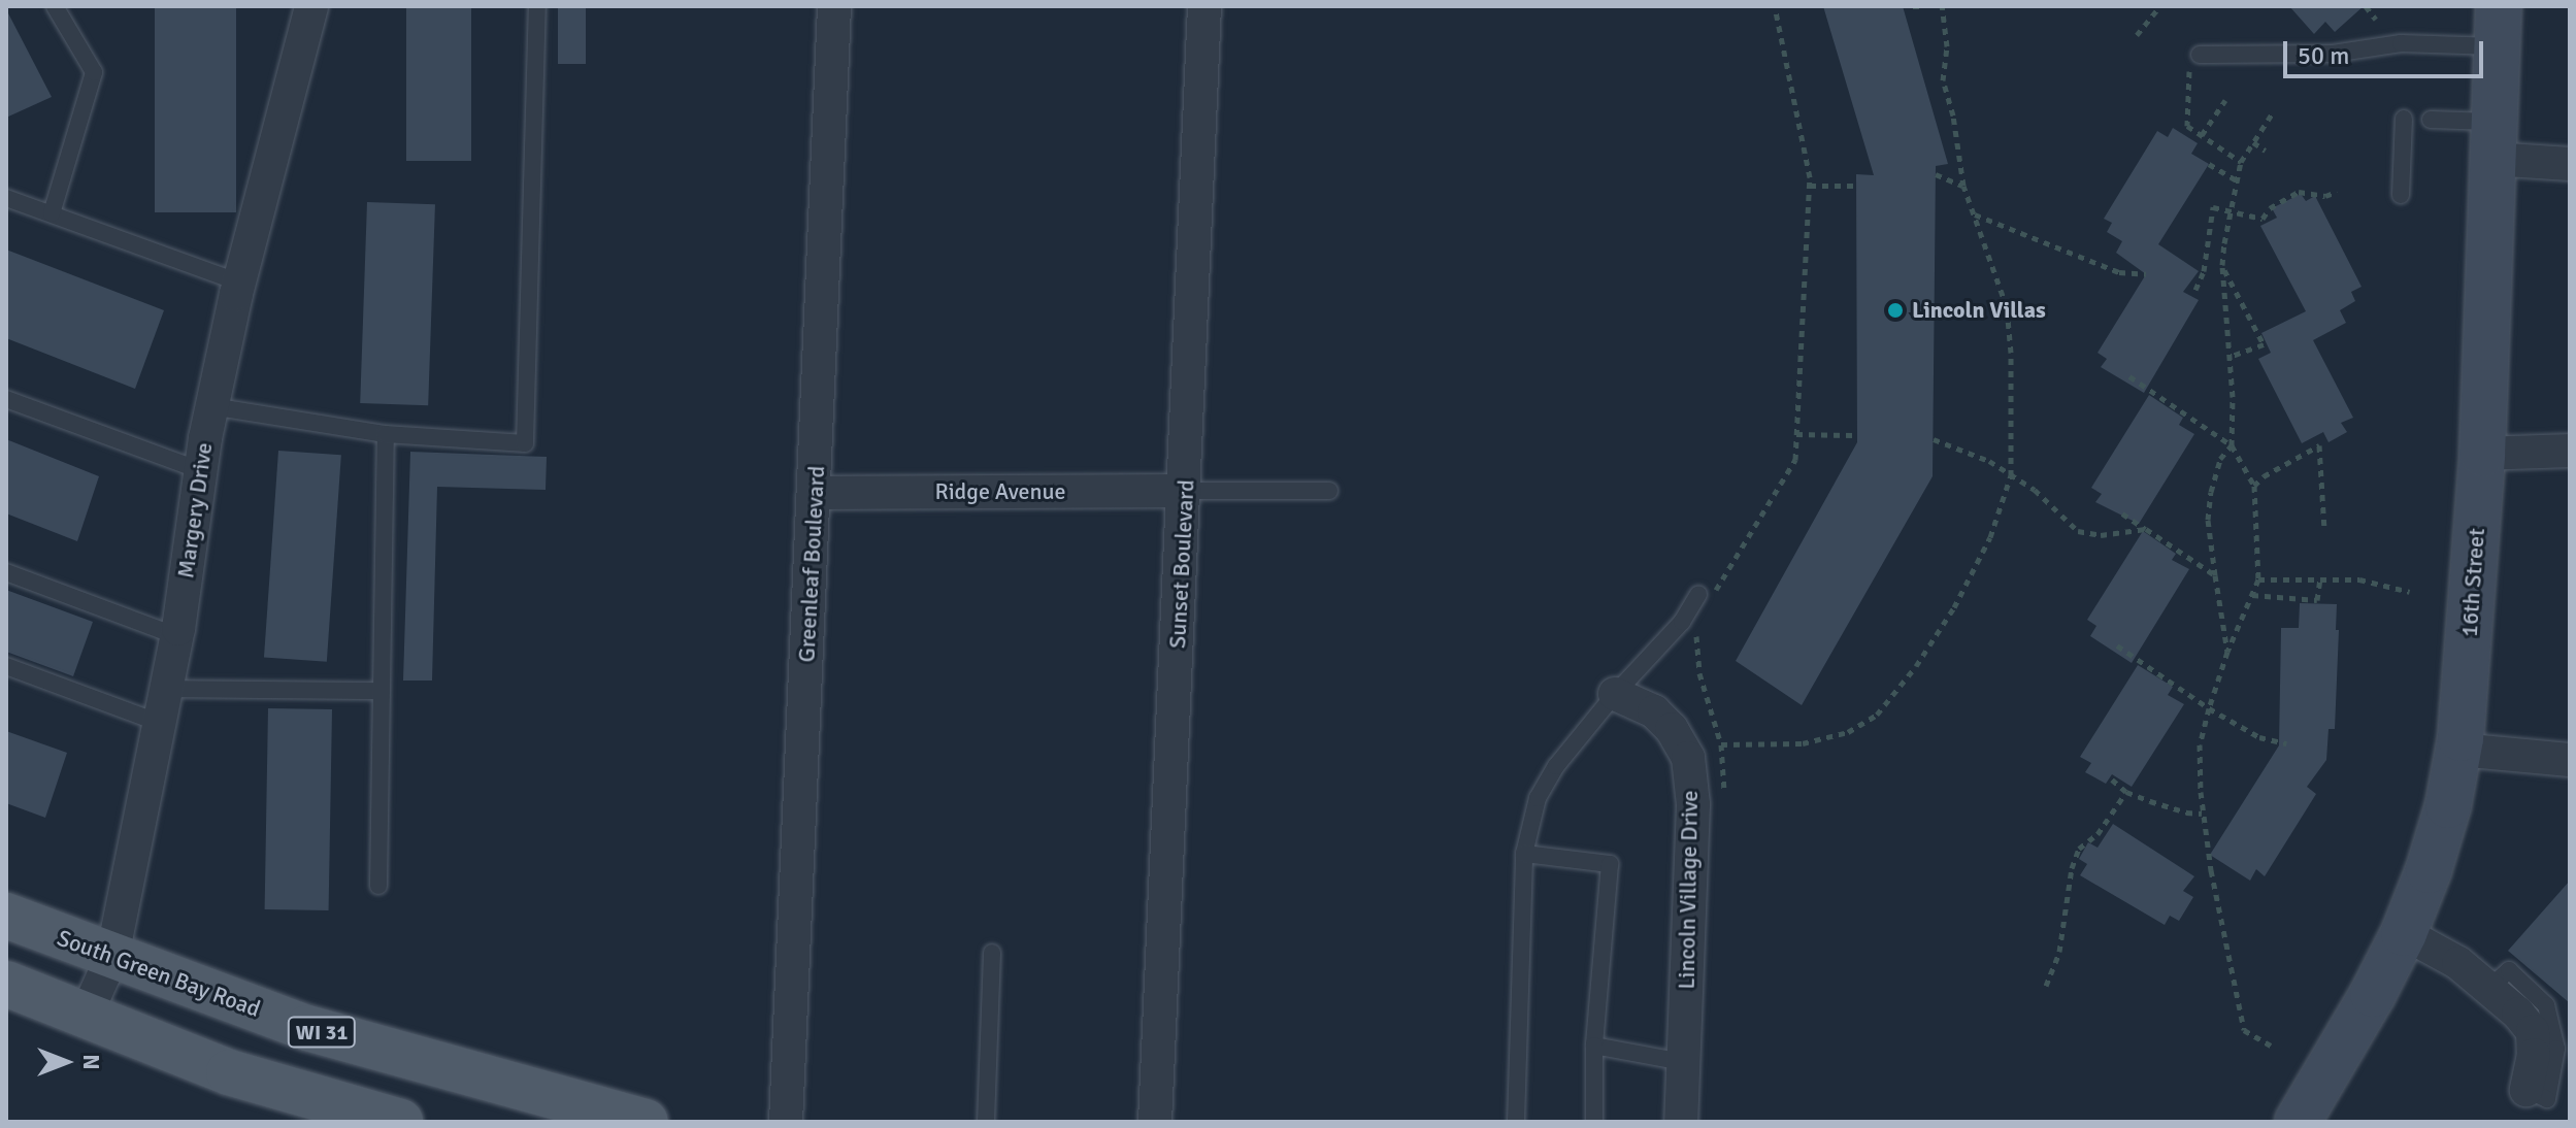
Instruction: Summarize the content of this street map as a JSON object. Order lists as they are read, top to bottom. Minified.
{"streets":{"main road":["South Green Bay Road","WI 31"],"street":["Ridge Avenue","Margery Drive","Greenleaf Boulevard","Sunset Boulevard","16th Street","Lincoln Village Drive"]},"crossings":[["Ridge Avenue","Greenleaf Boulevard"],["Ridge Avenue","Sunset Boulevard"],["Margery Drive","South Green Bay Road"]],"places":["Lincoln Villas"],"scale_bar":"50 m","north":"right"}
